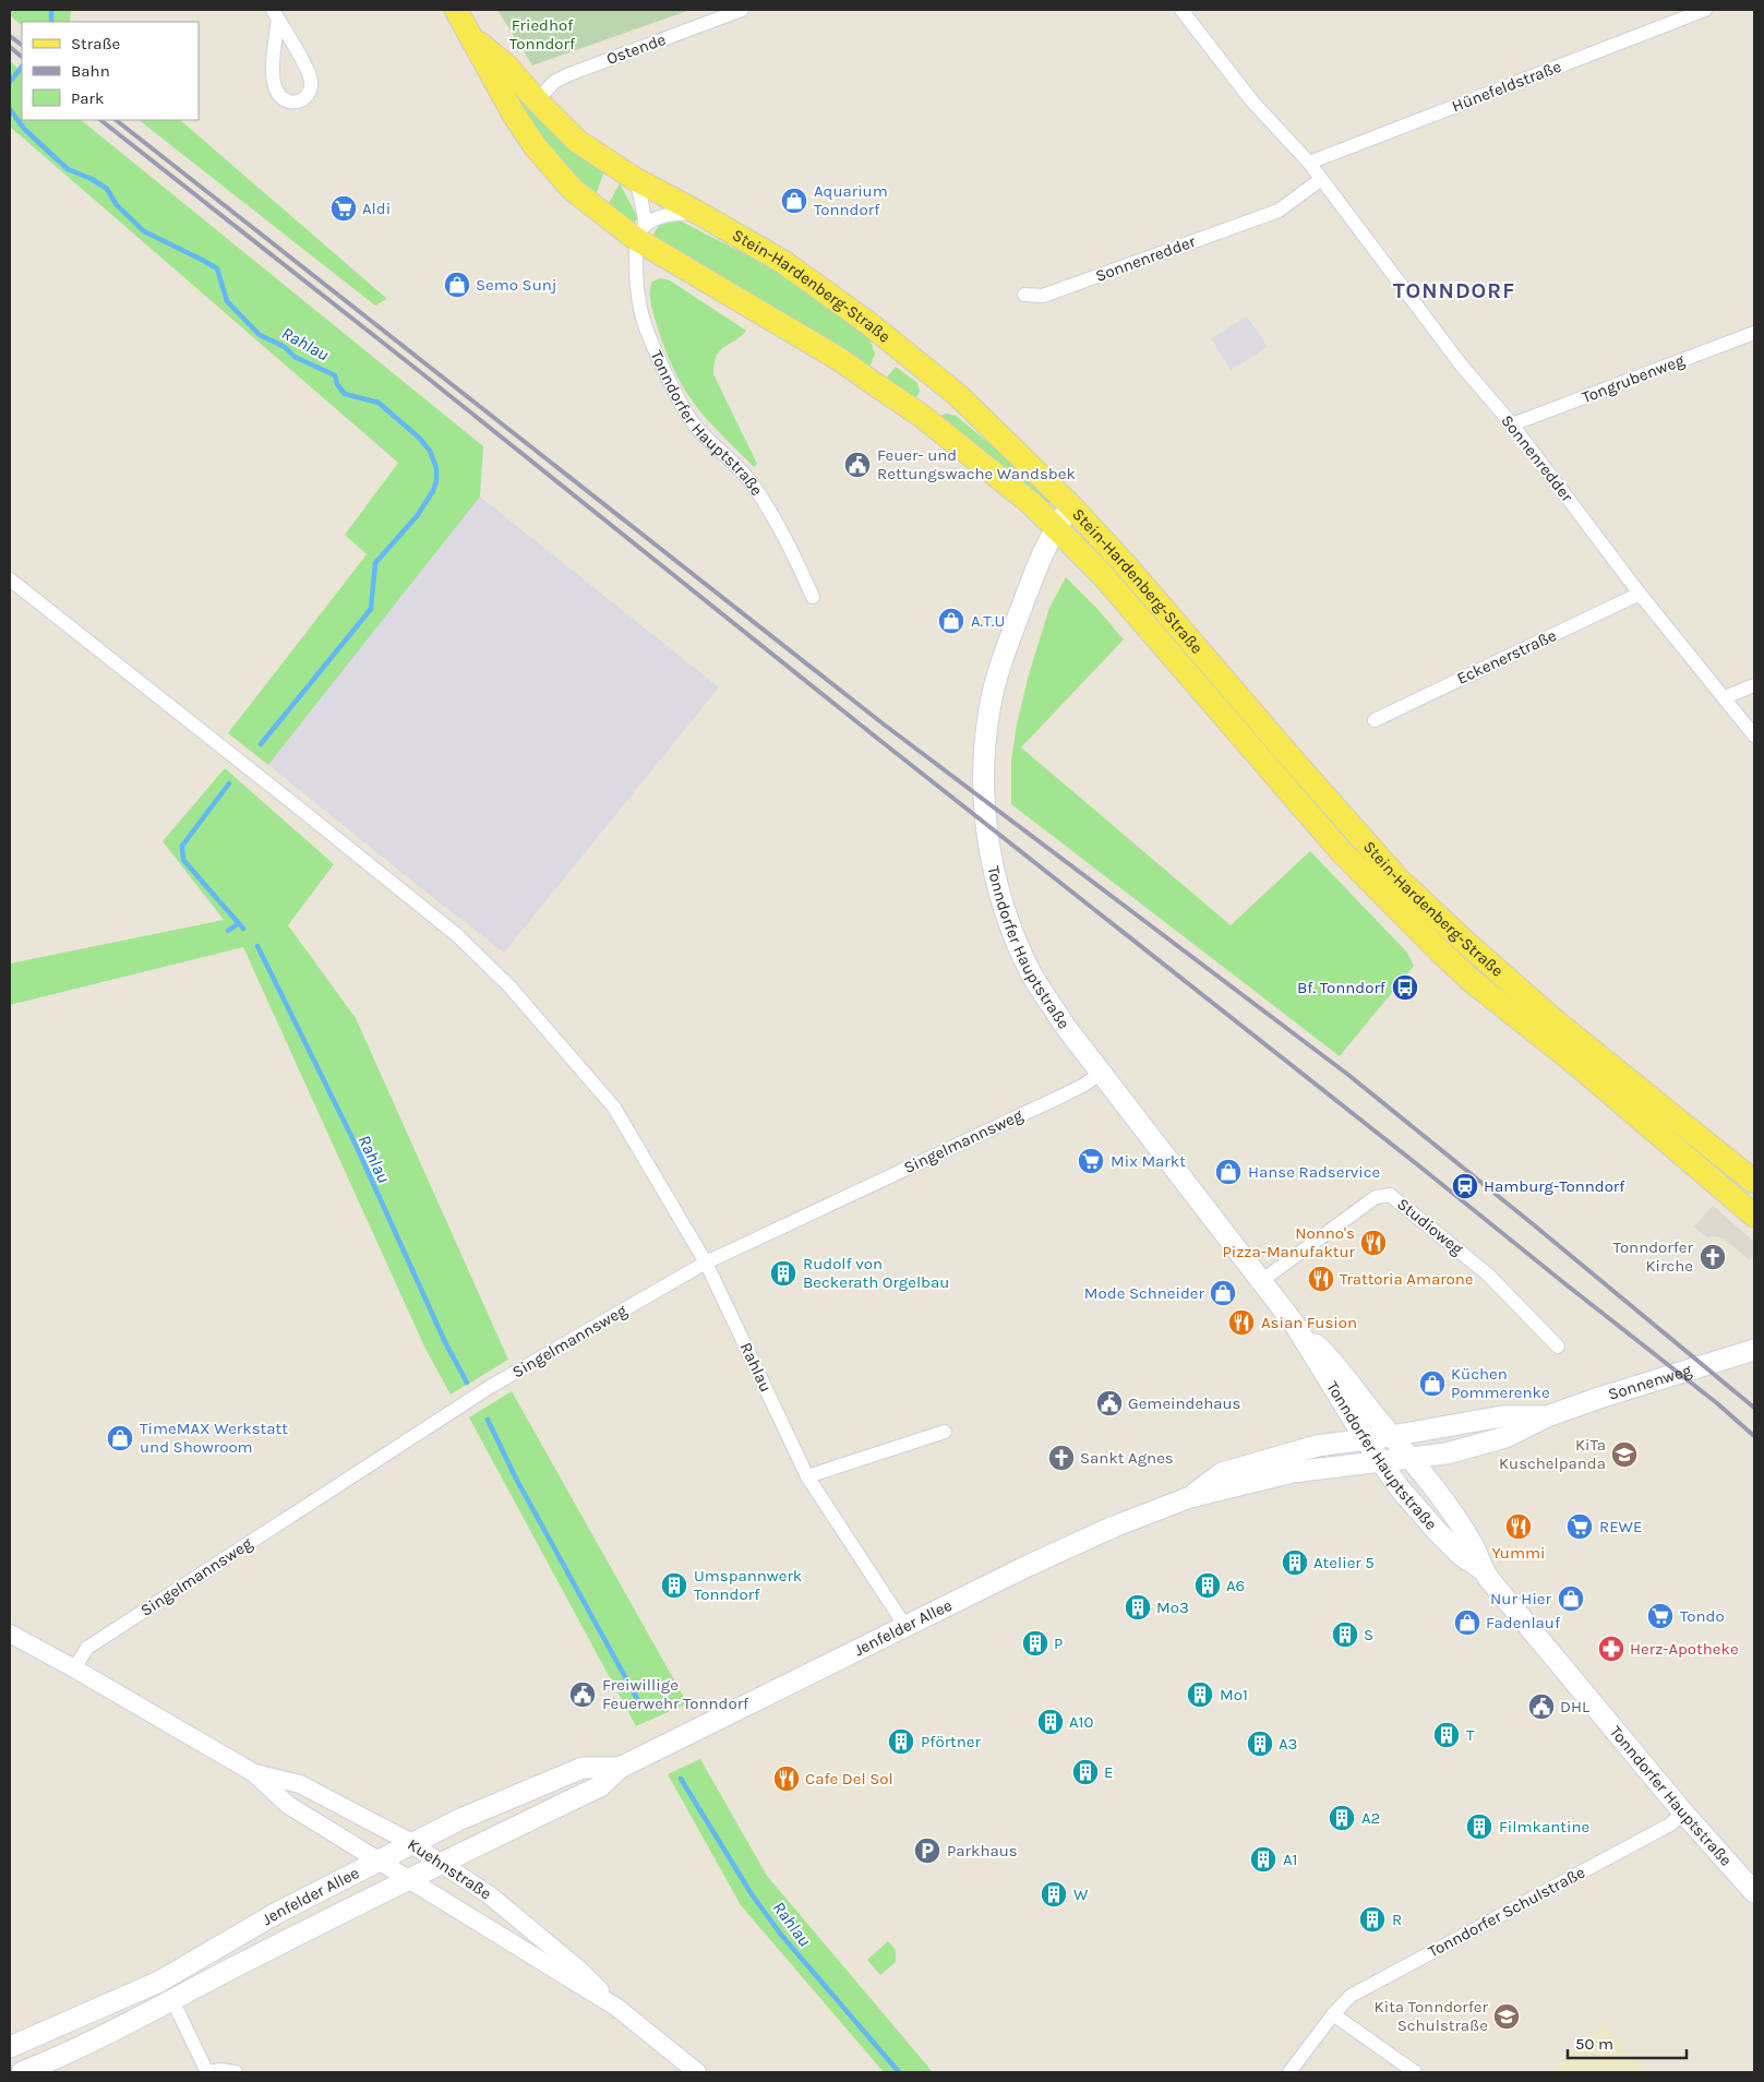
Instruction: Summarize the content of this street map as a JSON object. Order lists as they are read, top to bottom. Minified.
{"streets":{"main road":["Stein-Hardenberg-Straße","Tonndorfer Hauptstraße","Sonnenweg","Jenfelder Allee"],"street":["Ostende","Hünefeldstraße","Sonnenredder","Tongrubenweg","Eckenerstraße","Singelmannsweg","Studioweg","Rahlau","Kuehnstraße","Tonndorfer Schulstraße"]},"crossings":[["Ostende","Stein-Hardenberg-Straße"],["Hünefeldstraße","Sonnenredder"],["Sonnenredder","Tongrubenweg"],["Sonnenredder","Eckenerstraße"],["Stein-Hardenberg-Straße","Tonndorfer Hauptstraße"],["Tonndorfer Hauptstraße","Singelmannsweg"],["Tonndorfer Hauptstraße","Studioweg"],["Tonndorfer Hauptstraße","Sonnenweg"],["Tonndorfer Hauptstraße","Jenfelder Allee"],["Tonndorfer Hauptstraße","Tonndorfer Schulstraße"],["Singelmannsweg","Rahlau"],["Singelmannsweg","Kuehnstraße"],["Rahlau","Jenfelder Allee"],["Sonnenweg","Jenfelder Allee"],["Jenfelder Allee","Kuehnstraße"]],"districts":["TONNDORF"],"water":["Rahlau"],"parks":["Friedhof Tonndorf"],"places":{"shop":["Aquarium Tonndorf","Semo Sunj","A.T.U","Hanse Radservice","Mode Schneider","Küchen Pommerenke","TimeMAX Werkstatt und Showroom","Nur Hier","Fadenlauf"],"supermarket":["Aldi","Mix Markt","REWE","Tondo"],"public building":["Feuer- und Rettungswache Wandsbek","Gemeindehaus","Freiwillige Feuerwehr Tonndorf","DHL"],"bus stop":["Bf. Tonndorf"],"station":["Hamburg-Tonndorf"],"restaurant":["Nonno's Pizza-Manufaktur","Trattoria Amarone","Asian Fusion","Yummi","Cafe Del Sol"],"church":["Tonndorfer Kirche","Sankt Agnes"],"building":["Rudolf von Beckerath Orgelbau","Atelier 5","Umspannwerk Tonndorf","A6","Mo3","S","P","Mo1","A10","T","Pförtner","A3","E","A2","Filmkantine","A1","W","R"],"school or university":["KiTa Kuschelpanda","Kita Tonndorfer Schulstraße"],"pharmacy":["Herz-Apotheke"],"parking":["Parkhaus"]},"legend":["Straße","Bahn","Park"],"scale_bar":"50 m"}
